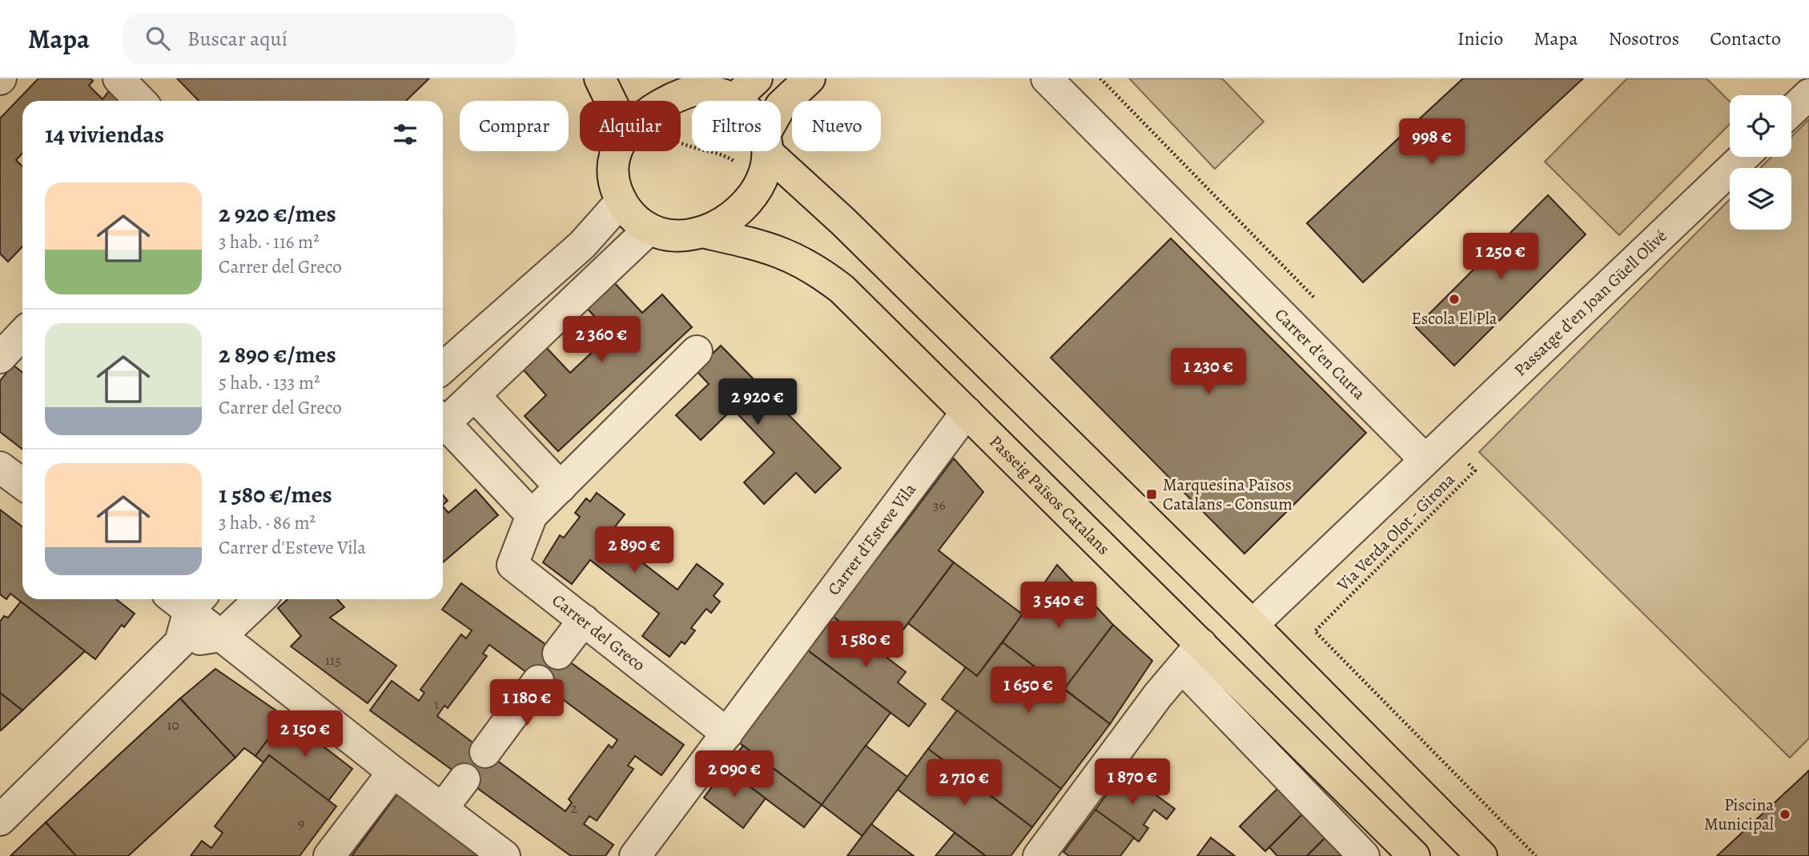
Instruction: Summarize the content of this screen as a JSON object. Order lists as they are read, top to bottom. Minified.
{"streets":{"main road":["Passeig Països Catalans"],"street":["Passatge d'en Joan Güell Olivé","Carrer d'en Curta","Carrer d'Esteve Vila","Carrer del Greco"],"path":["Via Verda Olot - Girona"]},"crossings":[["Passatge d'en Joan Güell Olivé","Carrer d'en Curta"],["Passatge d'en Joan Güell Olivé","Via Verda Olot - Girona"],["Carrer d'en Curta","Via Verda Olot - Girona"],["Passeig Països Catalans","Carrer d'Esteve Vila"],["Carrer d'Esteve Vila","Carrer del Greco"]],"places":{"other":["Escola El Pla","Piscina Municipal"],"transit":["Marquesina Països Catalans - Consum"]},"house_numbers":["36","115","1","10","2","9"],"page":{"header":"Mapa","search":"Buscar aquí","nav":["Inicio","Mapa","Nosotros","Contacto"],"chip":["Comprar","Alquilar","Filtros","Nuevo"],"heading":"14 viviendas","price":["998 €","1 250 €","2 360 €","1 230 €","2 920 €","2 890 €","3 540 €","1 580 €","1 650 €","1 180 €","2 150 €","2 090 €","1 870 €","2 710 €"],"list":[{"name":"2 920 €/mes","note":"3 hab. · 116 m² · Carrer del Greco"},{"name":"2 890 €/mes","note":"5 hab. · 133 m² · Carrer del Greco"},{"name":"1 580 €/mes","note":"3 hab. · 86 m² · Carrer d'Esteve Vila"}]}}
